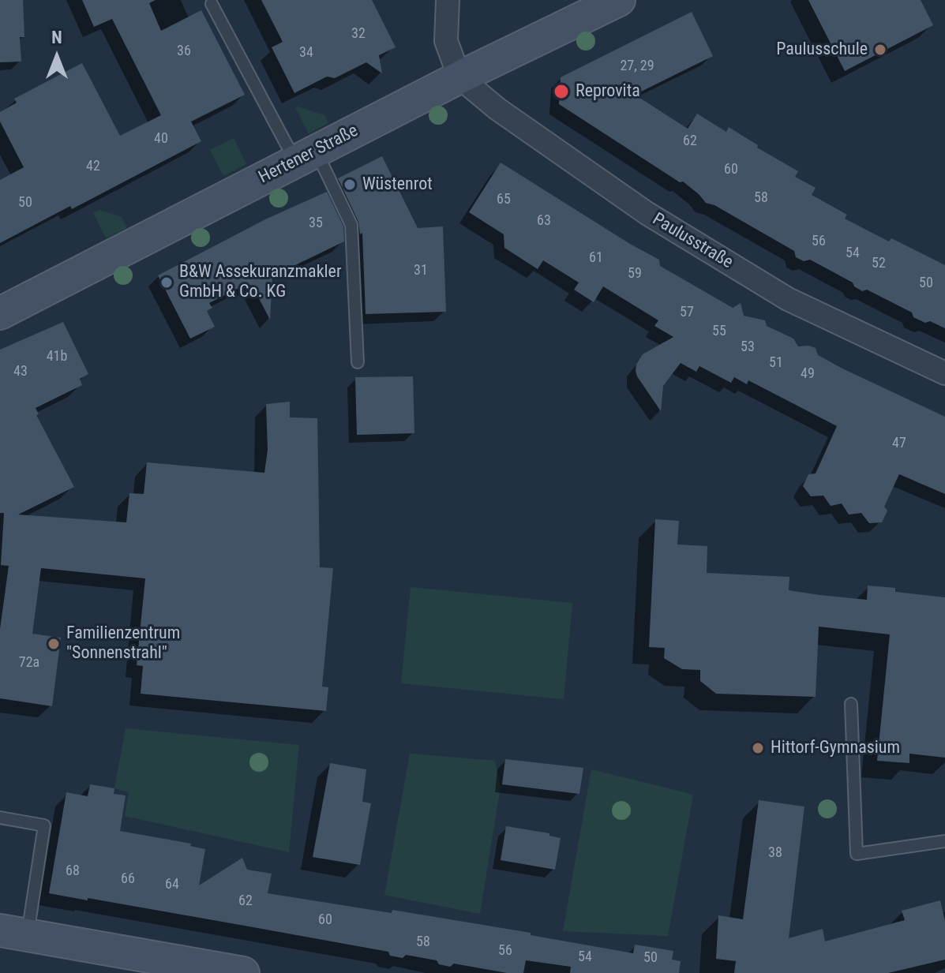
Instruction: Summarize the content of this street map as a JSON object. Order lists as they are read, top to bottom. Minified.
{"streets":{"main road":["Hertener Straße"],"street":["Paulusstraße"]},"crossings":[["Hertener Straße","Paulusstraße"]],"places":["Paulusschule","Reprovita","Wüstenrot","B&W Assekuranzmakler GmbH & Co. KG","Familienzentrum \"Sonnenstrahl\"","Hittorf-Gymnasium"],"house_numbers":["32","36","34","27, 29","40","62","42","60","58","65","50","63","35","56","54","61","52","31","59","50","57","55","53","41b","51","43","49","47","72a","38","68","66","64","62","60","58","56","54","50"],"north":"top"}
